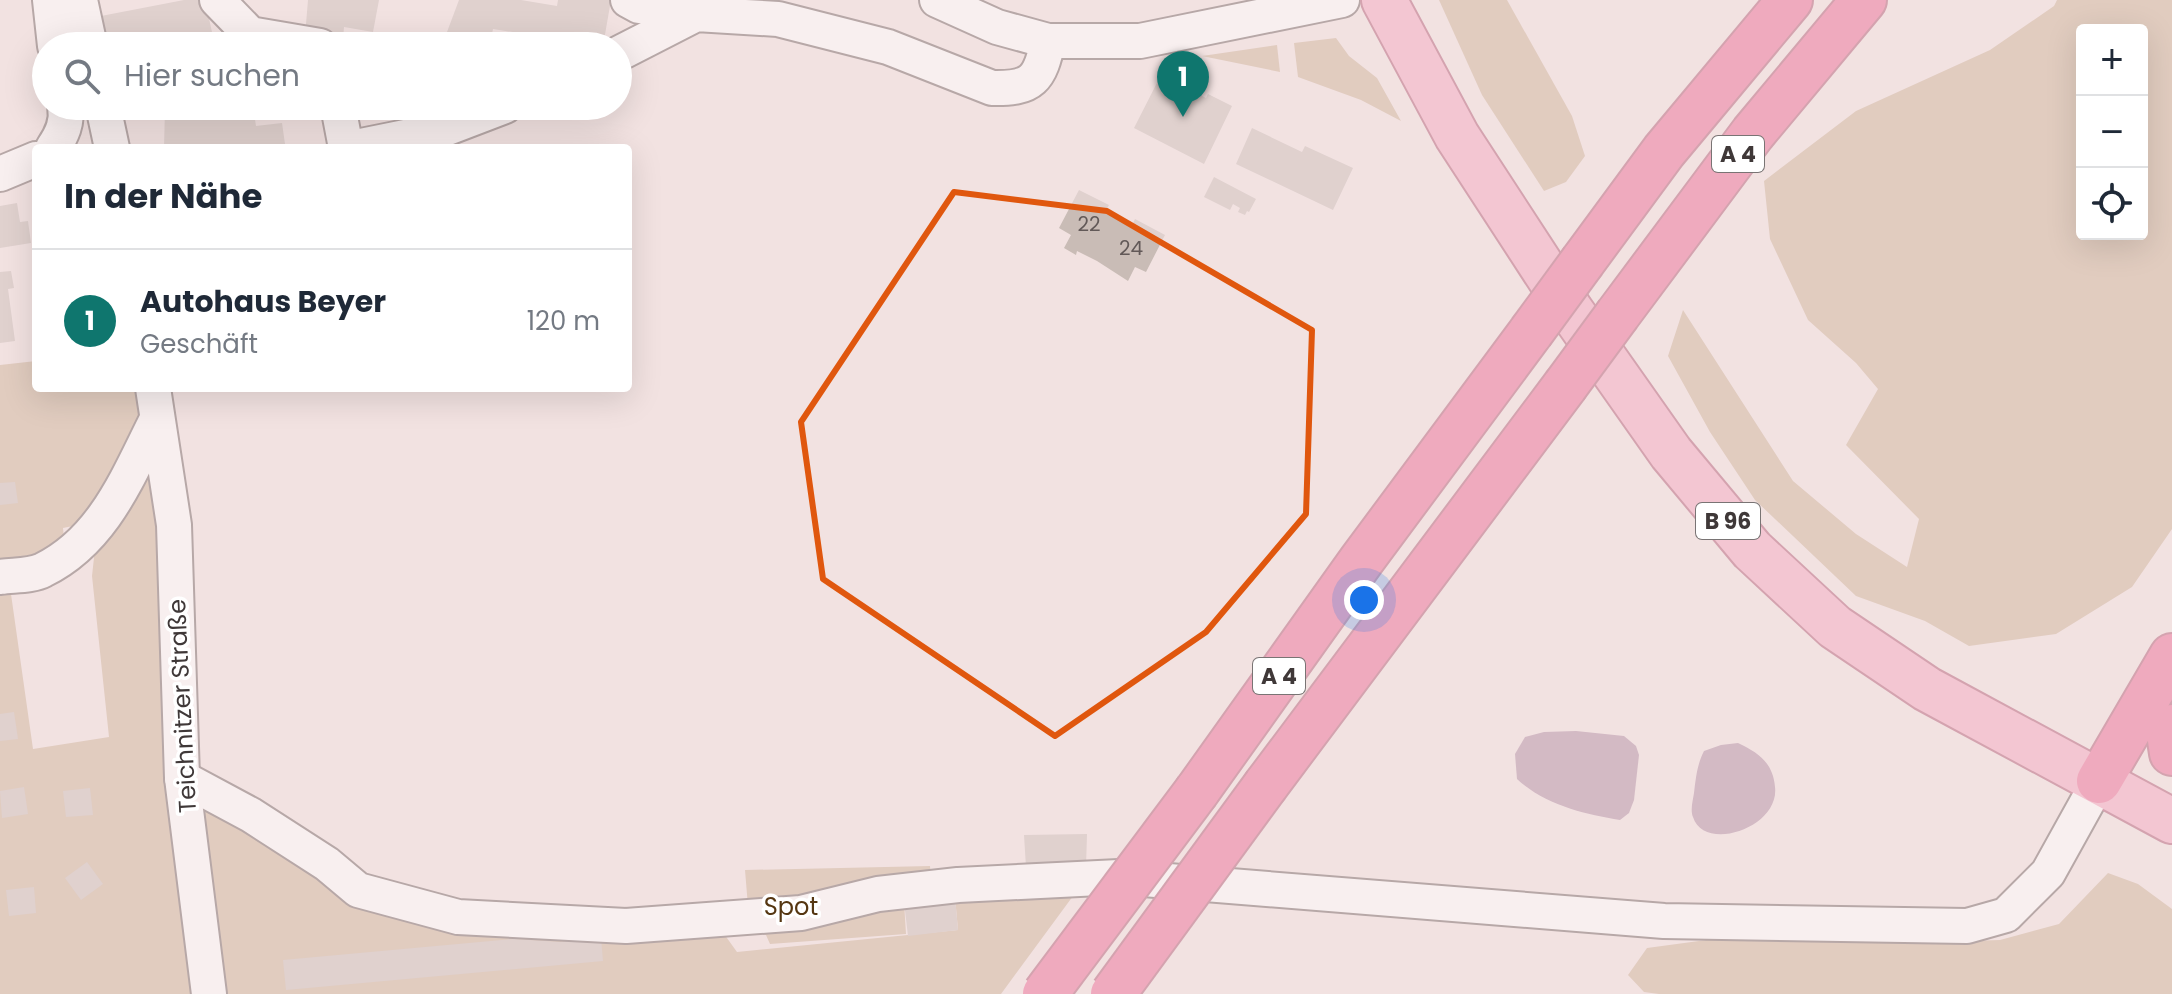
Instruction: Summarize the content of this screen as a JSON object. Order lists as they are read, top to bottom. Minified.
{"streets":{"highway":["A 4"],"main road":["B 96"],"street":["Teichnitzer Straße"]},"parks":["Spot"],"house_numbers":["22","24"],"page":{"map_buttons":["+","−"],"search":"Hier suchen","pins":"1","heading":"In der Nähe","list":[{"mark":"1","name":"Autohaus Beyer","note":"Geschäft","value":"120 m"}]}}
